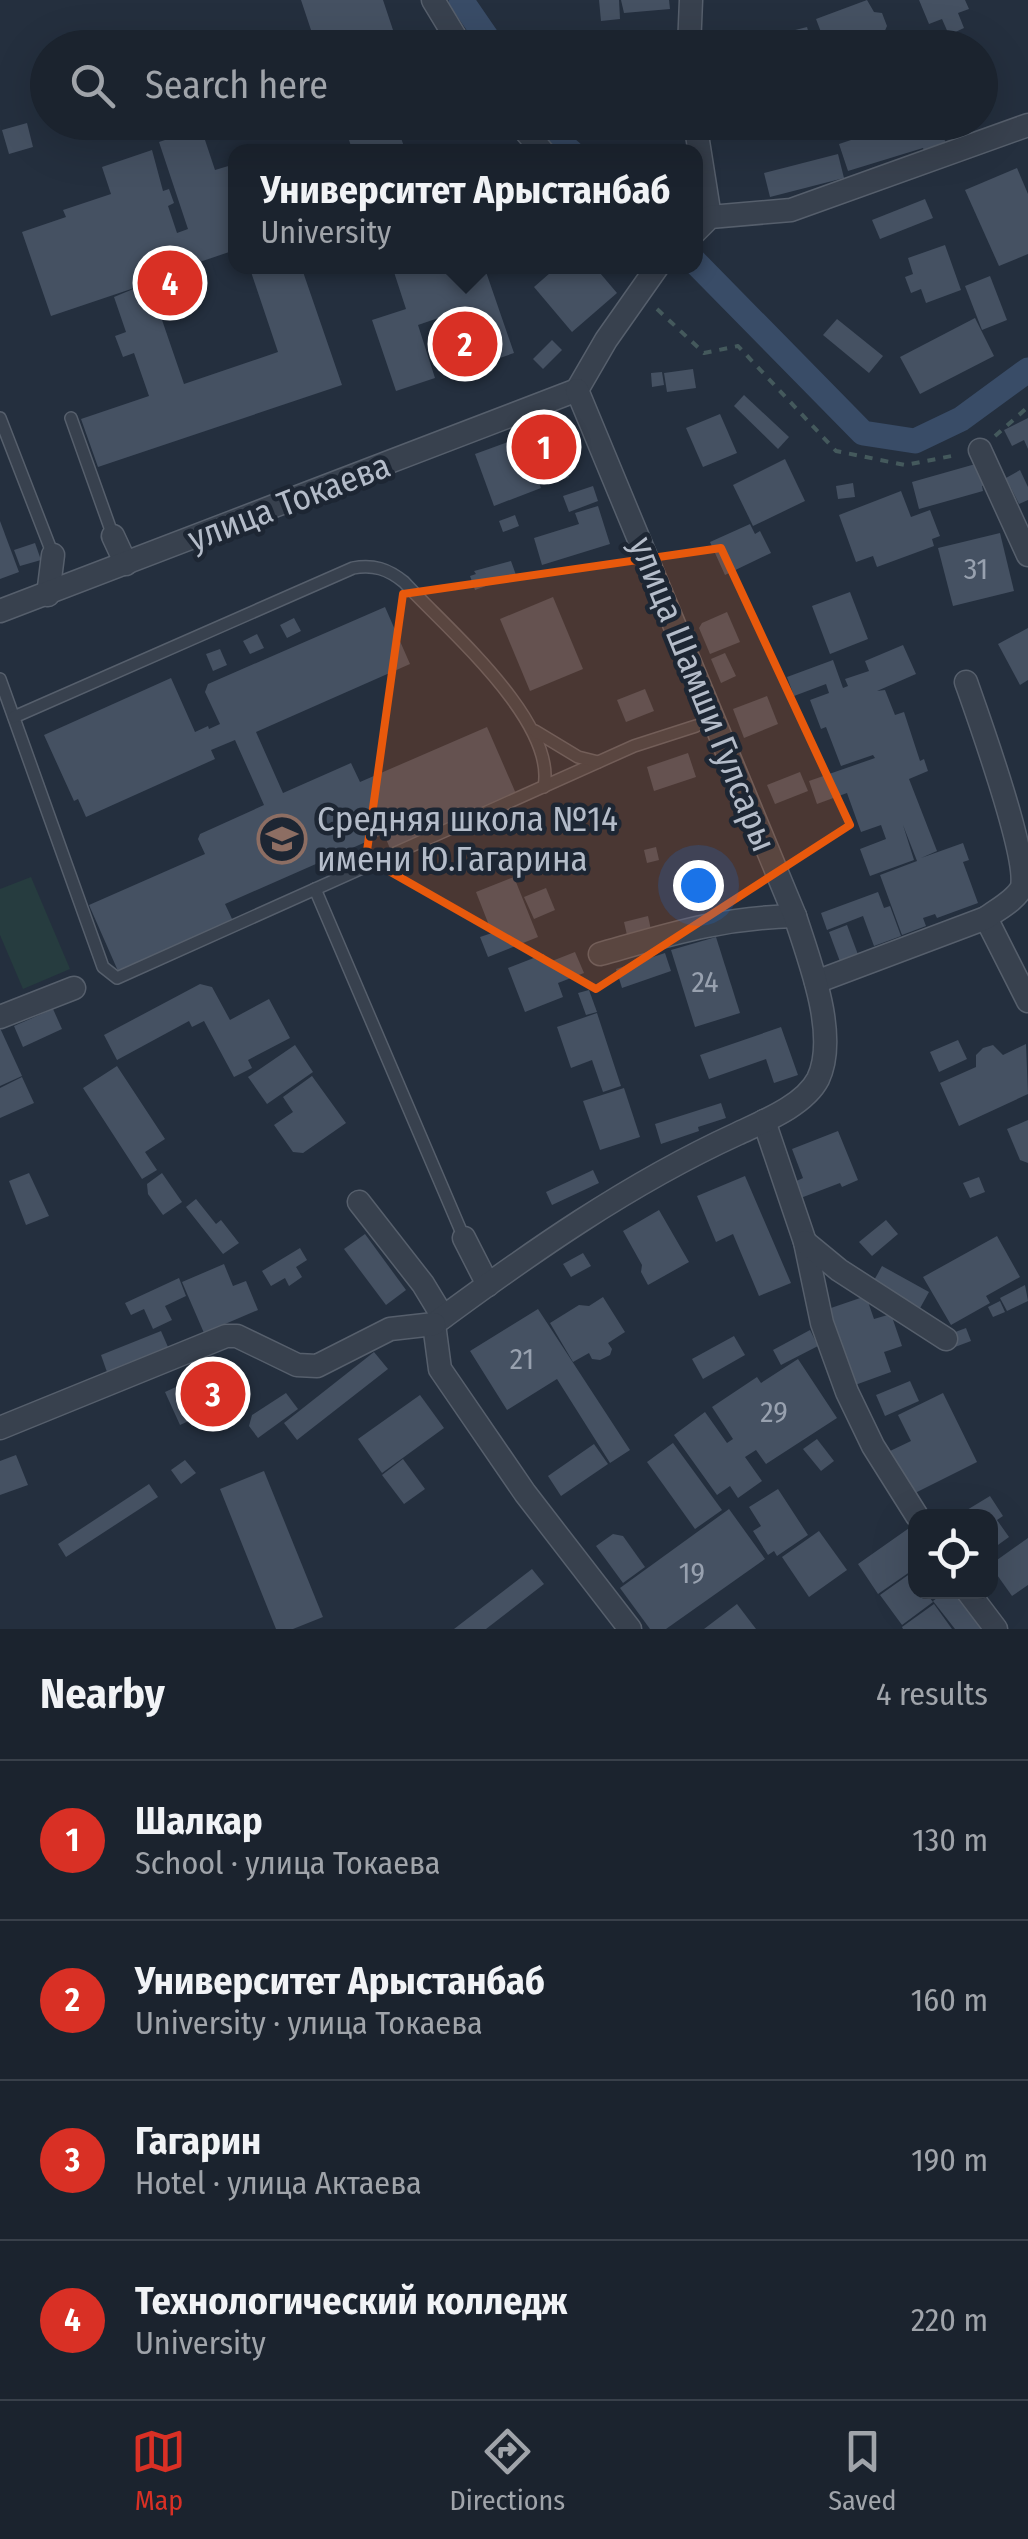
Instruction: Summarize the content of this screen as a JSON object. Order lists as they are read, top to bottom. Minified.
{"streets":{"street":["улица Токаева","улица Шамши Гулсары"]},"crossings":[["улица Токаева","улица Шамши Гулсары"]],"places":{"school or university":["Средняя школа №14 имени Ю.Гагарина"]},"house_numbers":["31","24","21","29","19"],"page":{"search":"Search here","popup":["Университет Арыстанбаб","University"],"pins":["4","2","1","3"],"heading":["Nearby","4 results"],"list":[{"mark":"1","name":"Шалкар","note":"School · улица Токаева","value":"130 m"},{"mark":"2","name":"Университет Арыстанбаб","note":"University · улица Токаева","value":"160 m"},{"mark":"3","name":"Гагарин","note":"Hotel · улица Актаева","value":"190 m"},{"mark":"4","name":"Технологический колледж","note":"University","value":"220 m"}],"nav":["Map","Directions","Saved"]}}
